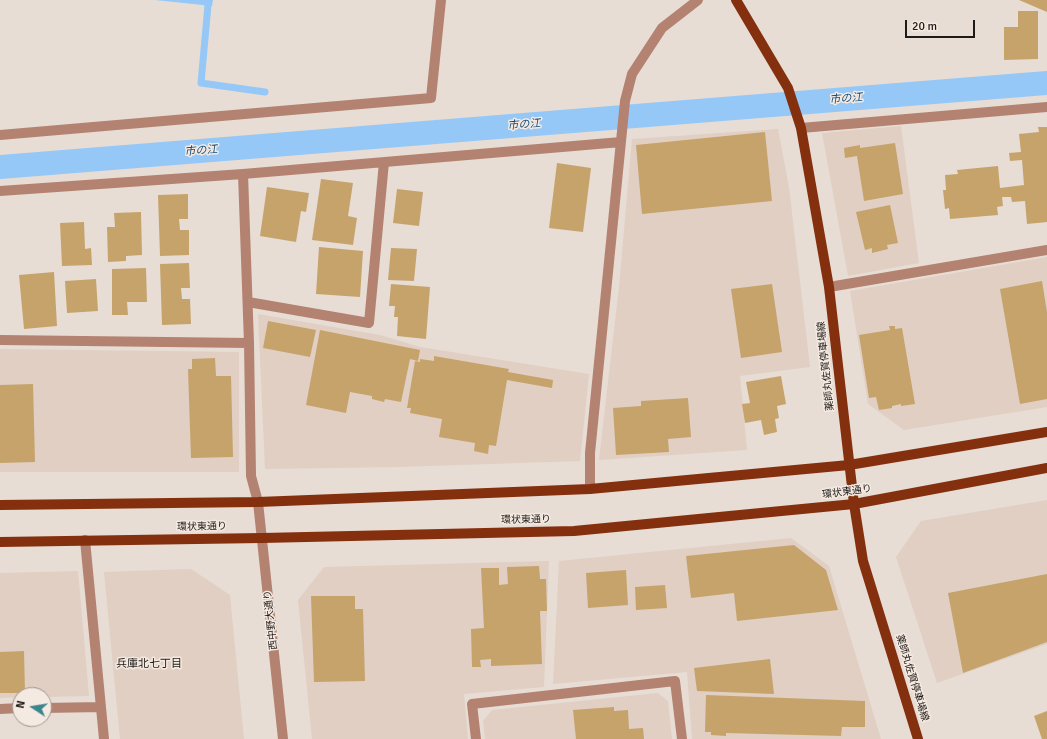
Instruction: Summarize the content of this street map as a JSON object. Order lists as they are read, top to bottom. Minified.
{"streets":{"main road":["薬師丸佐賀停車場線","環状東通り"],"street":["西中野大通り"]},"crossings":[["薬師丸佐賀停車場線","環状東通り"],["環状東通り","西中野大通り"]],"districts":["兵庫北七丁目"],"water":["市の江"],"scale_bar":"20 m","north":"left"}
